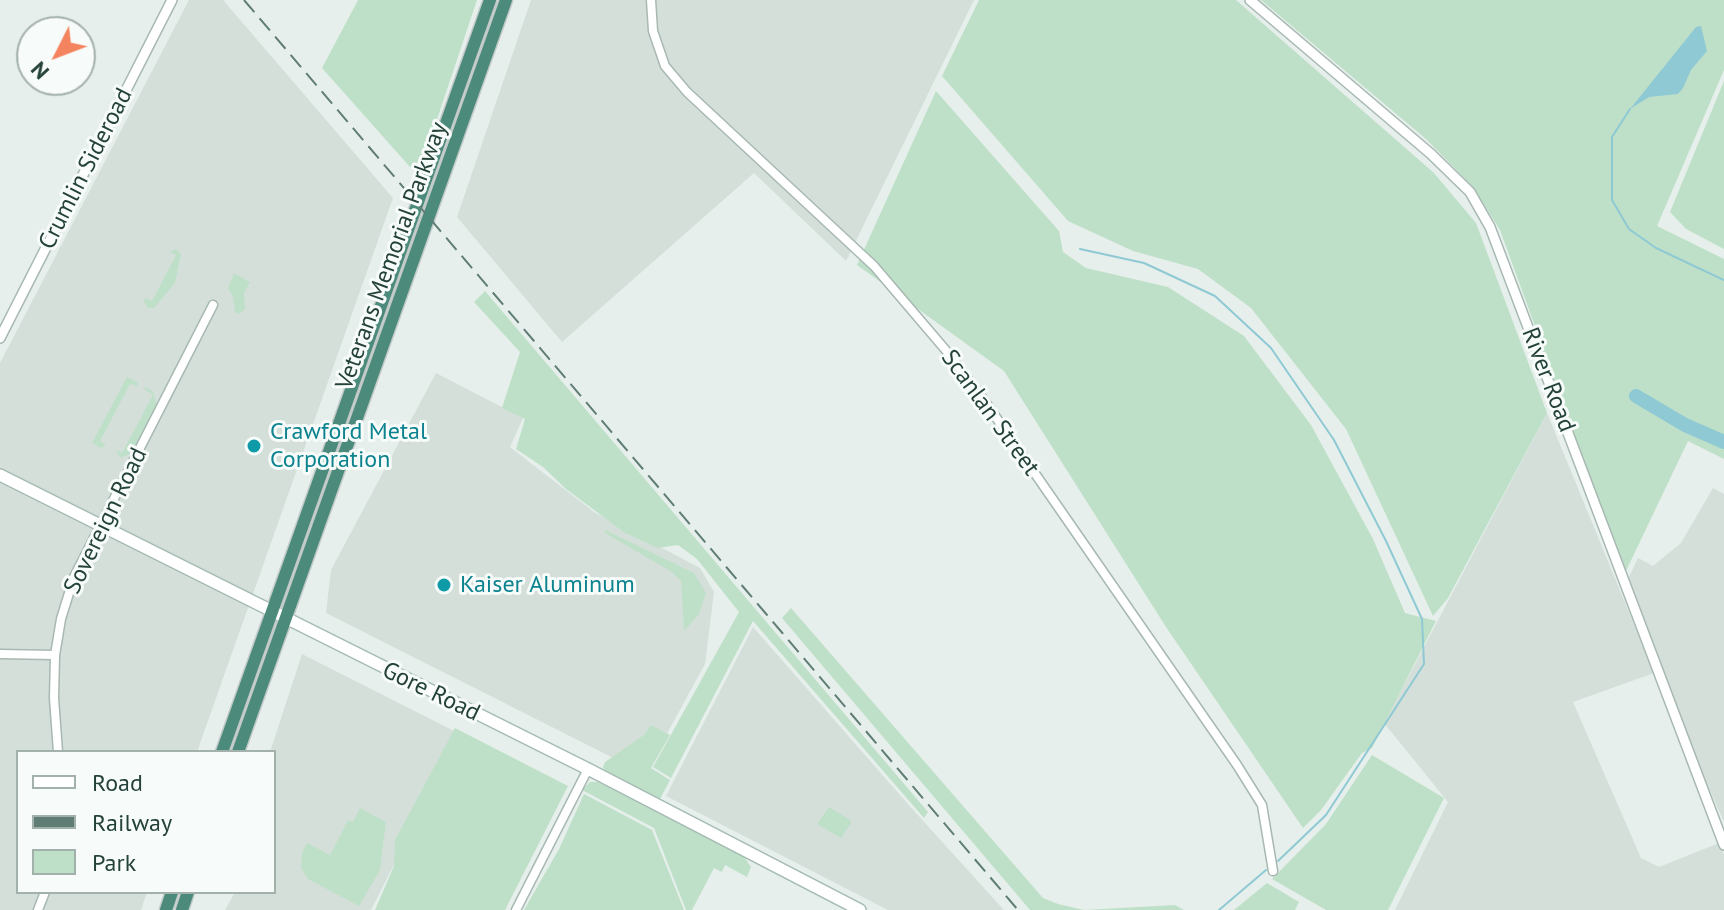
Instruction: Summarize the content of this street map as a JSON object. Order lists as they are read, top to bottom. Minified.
{"streets":{"highway":["Veterans Memorial Parkway"],"main road":["Gore Road"],"street":["Crumlin Sideroad","River Road","Scanlan Street","Sovereign Road"]},"crossings":[["Veterans Memorial Parkway","Gore Road"],["Sovereign Road","Gore Road"]],"places":["Crawford Metal Corporation","Kaiser Aluminum"],"legend":["Road","Railway","Park"],"north":"bottom left"}
